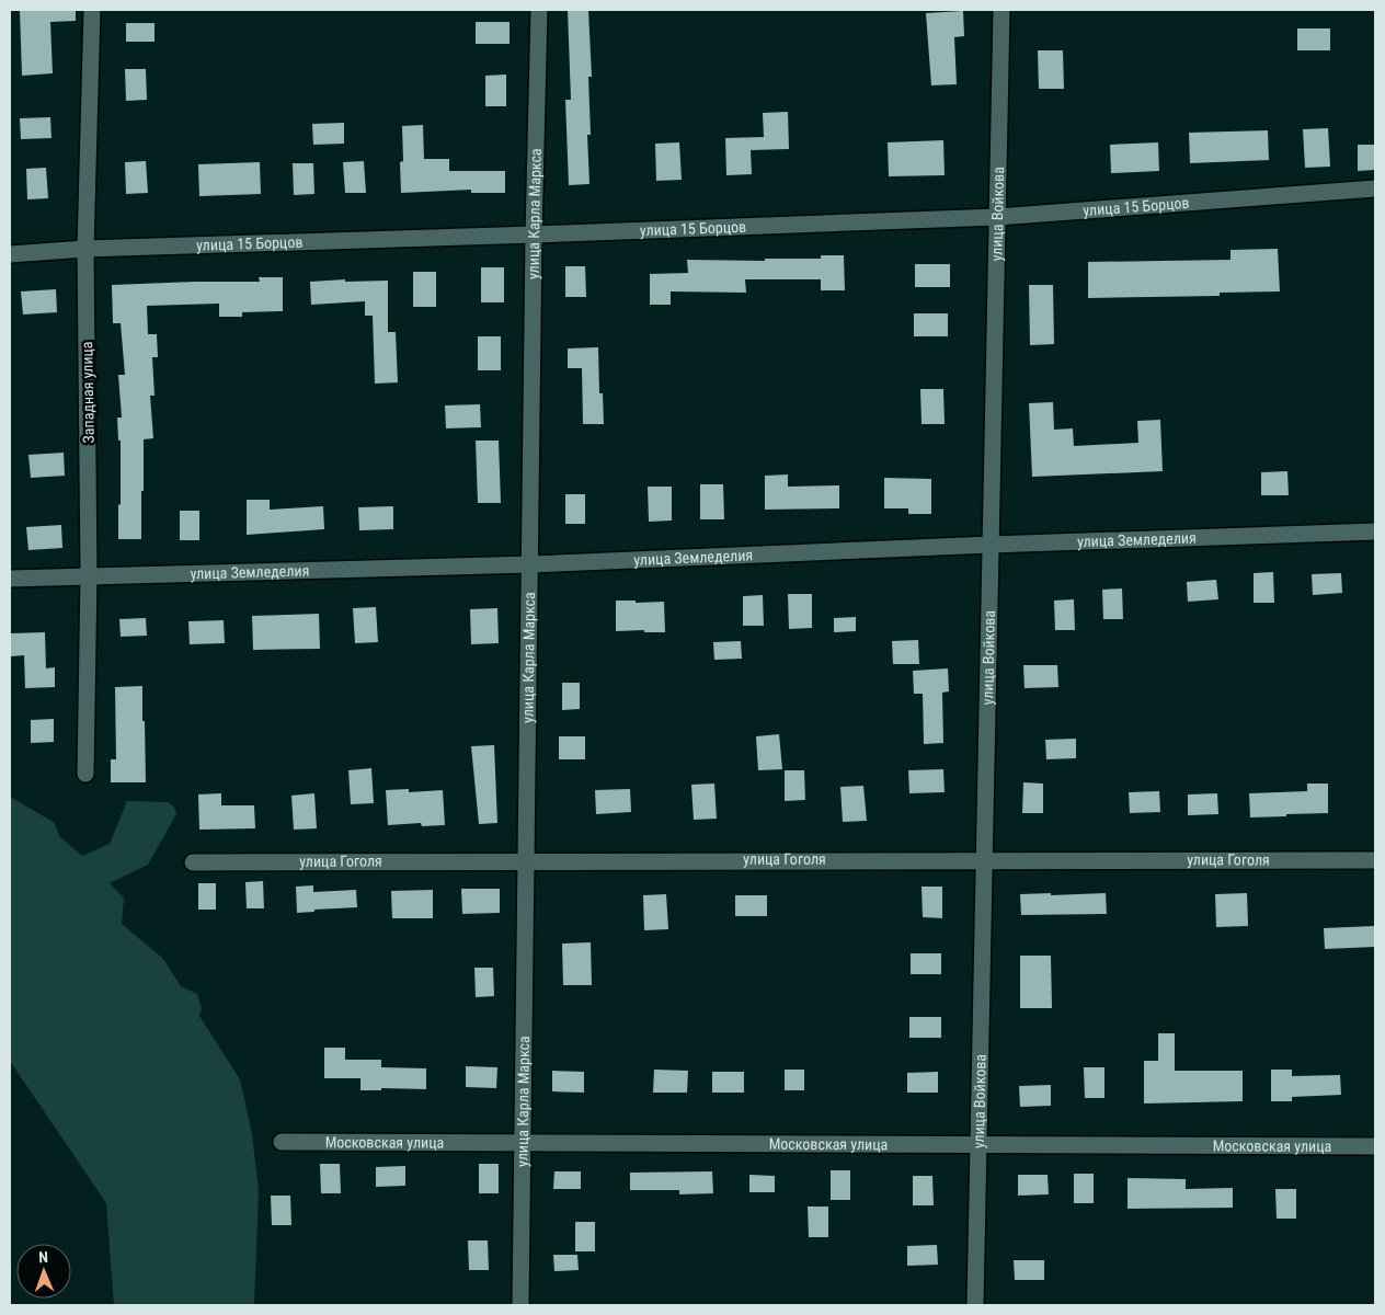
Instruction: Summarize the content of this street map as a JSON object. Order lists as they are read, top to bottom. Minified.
{"streets":{"street":["улица 15 Борцов","улица Карла Маркса","улица Войкова","Западная улица","улица Земледелия","улица Гоголя","Московская улица"]},"crossings":[["улица 15 Борцов","улица Карла Маркса"],["улица 15 Борцов","улица Войкова"],["улица 15 Борцов","Западная улица"],["улица Карла Маркса","улица Земледелия"],["улица Карла Маркса","улица Гоголя"],["улица Карла Маркса","Московская улица"],["улица Войкова","улица Земледелия"],["улица Войкова","улица Гоголя"],["улица Войкова","Московская улица"],["Западная улица","улица Земледелия"]],"north":"top"}
